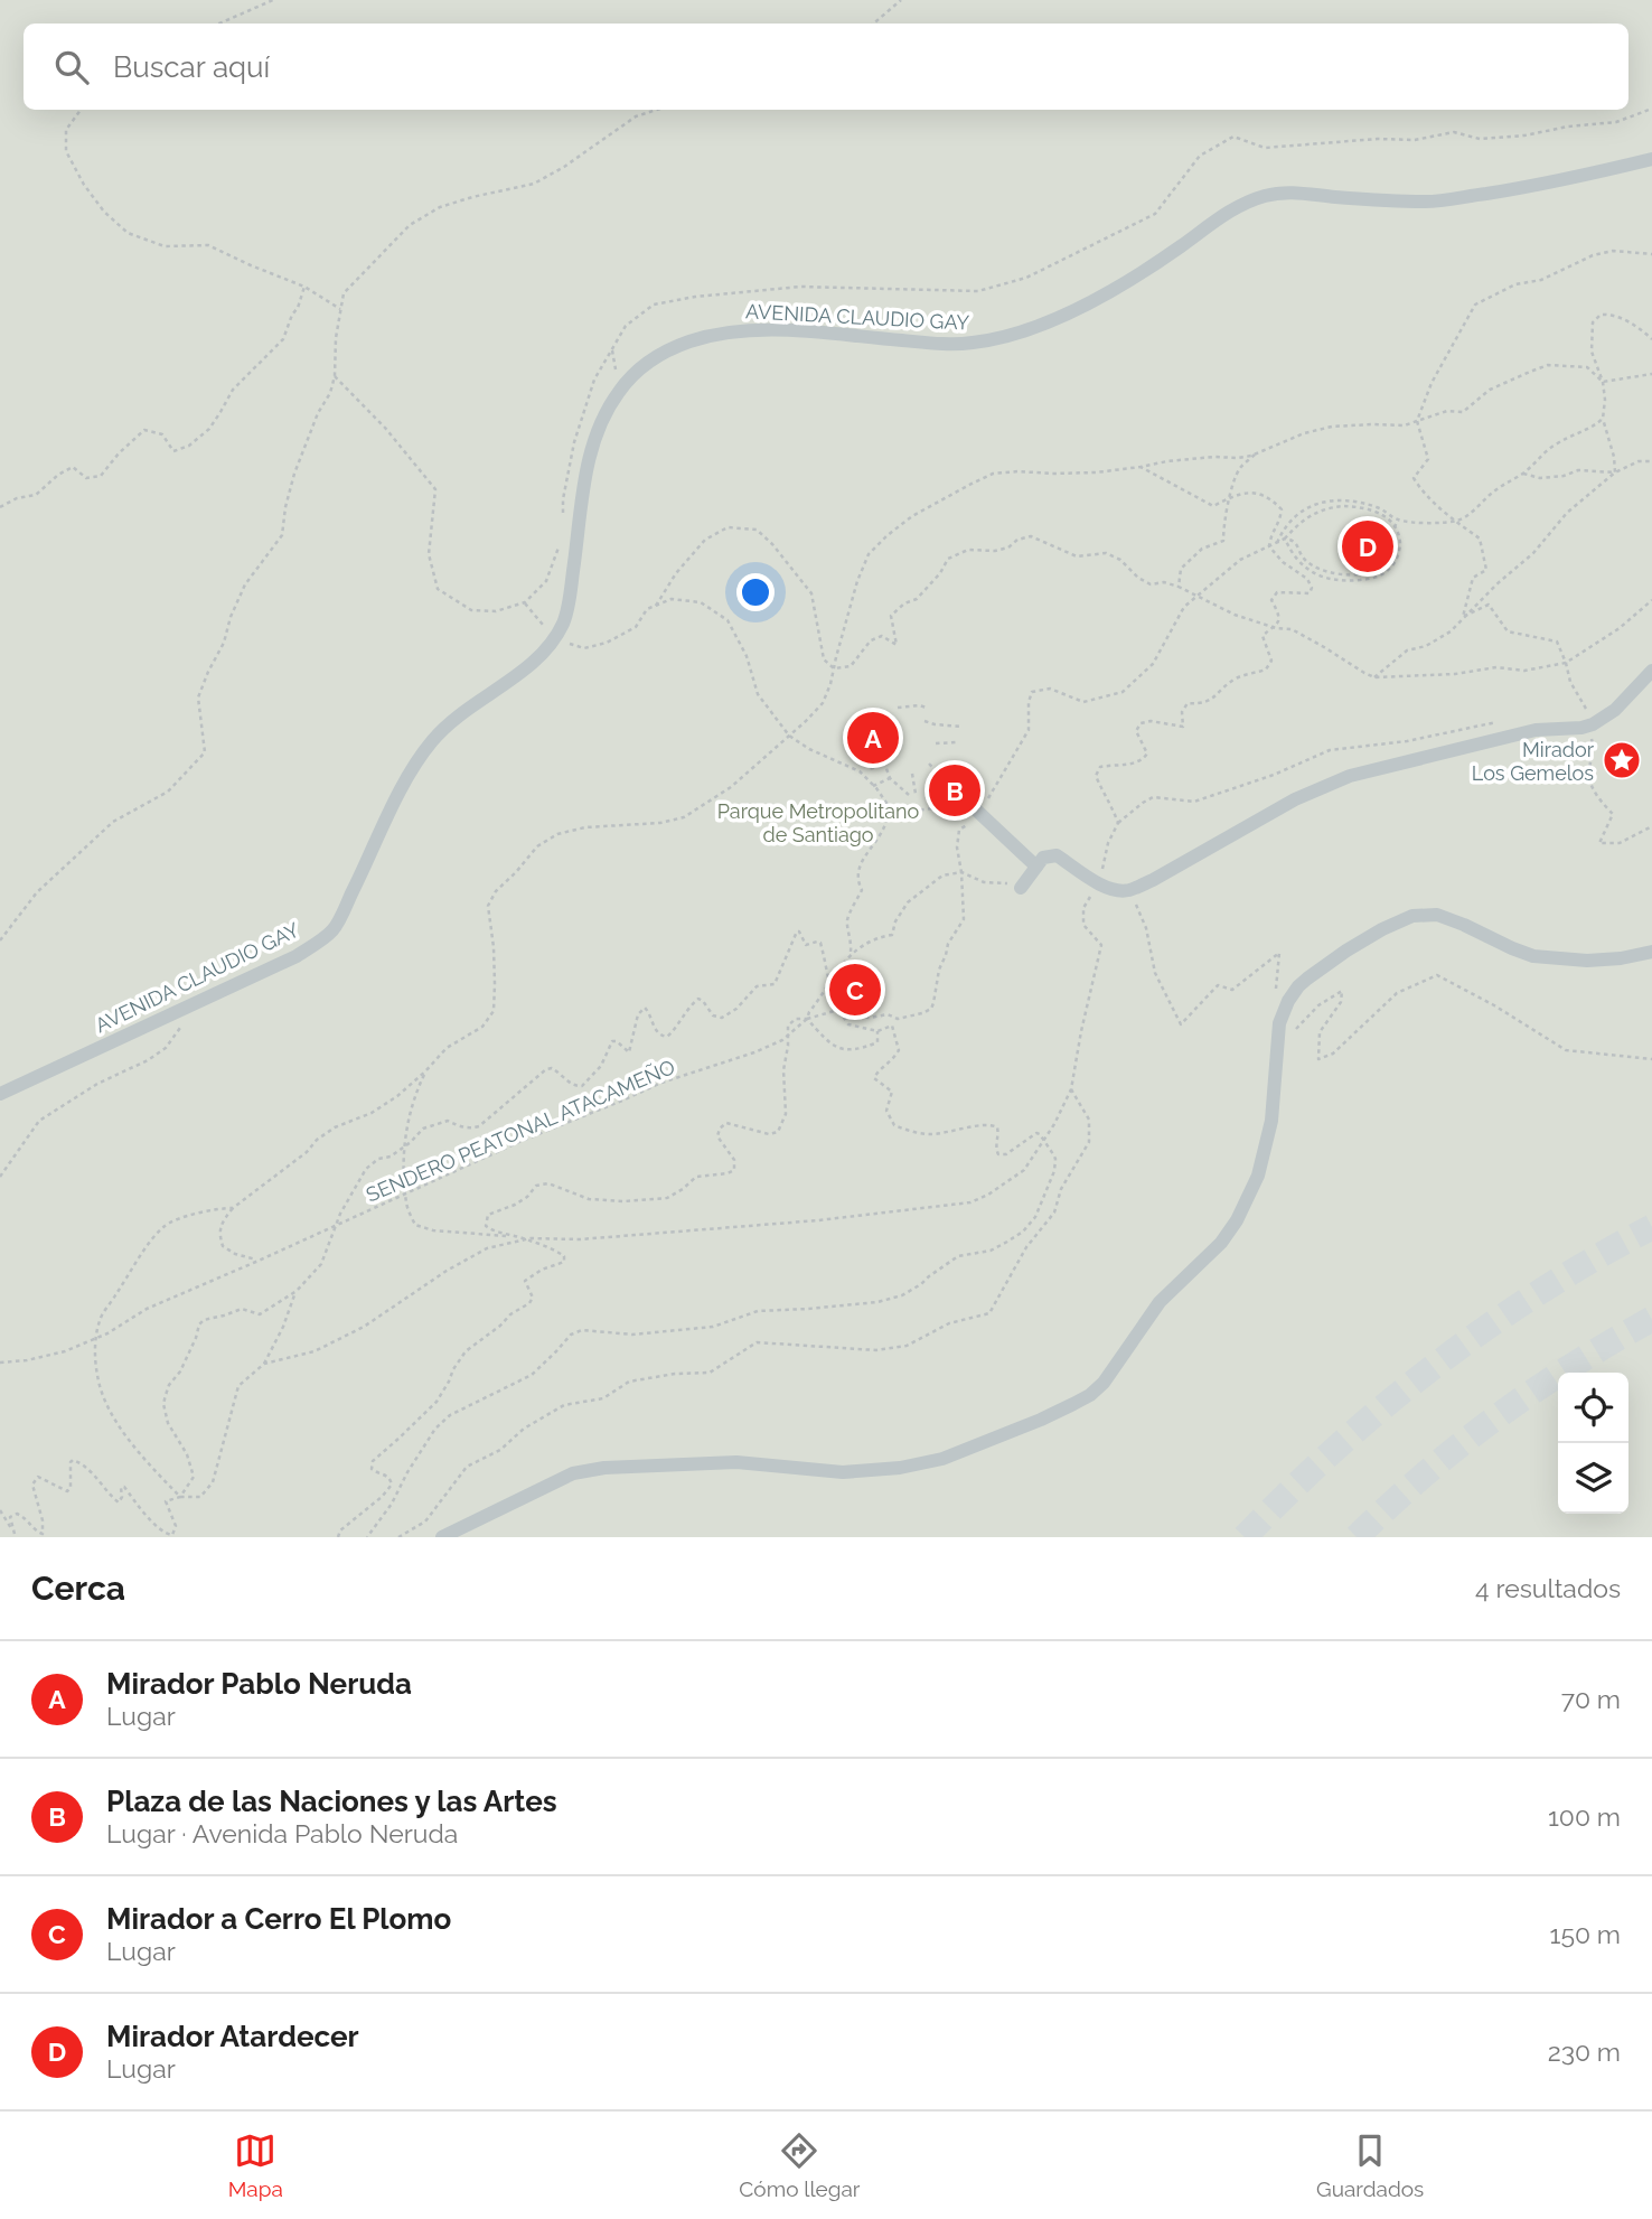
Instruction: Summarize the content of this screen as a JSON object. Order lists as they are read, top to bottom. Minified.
{"streets":{"street":["AVENIDA CLAUDIO GAY"],"path":["SENDERO PEATONAL ATACAMEÑO"]},"parks":["Parque Metropolitano de Santiago"],"places":{"place":["Mirador Los Gemelos"]},"page":{"search":"Buscar aquí","pins":["D","A","B","C"],"heading":["Cerca","4 resultados"],"list":[{"mark":"A","name":"Mirador Pablo Neruda","note":"Lugar","value":"70 m"},{"mark":"B","name":"Plaza de las Naciones y las Artes","note":"Lugar · Avenida Pablo Neruda","value":"100 m"},{"mark":"C","name":"Mirador a Cerro El Plomo","note":"Lugar","value":"150 m"},{"mark":"D","name":"Mirador Atardecer","note":"Lugar","value":"230 m"}],"nav":["Mapa","Cómo llegar","Guardados"]}}
